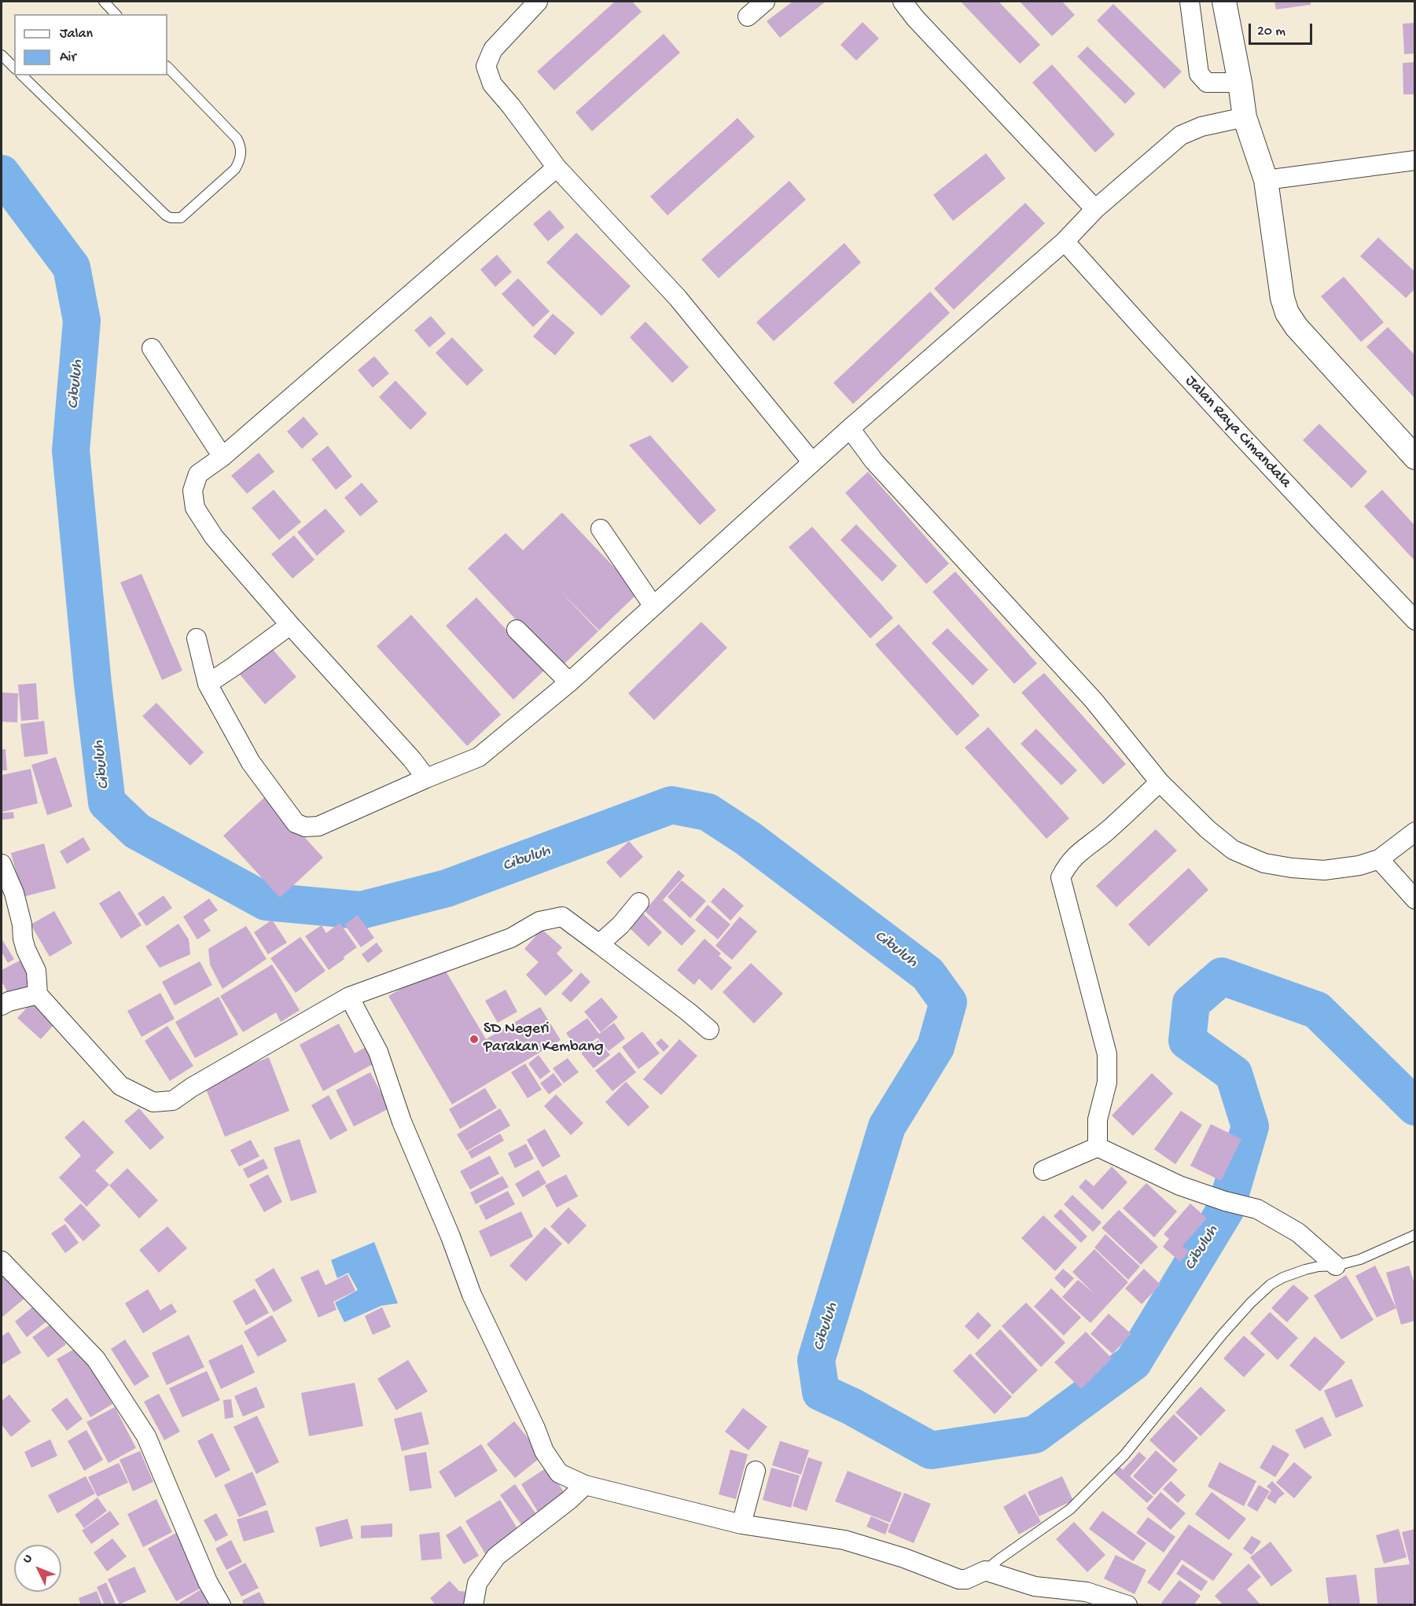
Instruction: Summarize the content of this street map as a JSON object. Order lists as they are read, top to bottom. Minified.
{"streets":{"street":["Jalan Raya Cimandala"]},"water":["Cibuluh"],"places":["SD Negeri Parakan Kembang"],"legend":["Jalan","Air"],"scale_bar":"20 m","north":"top left"}
